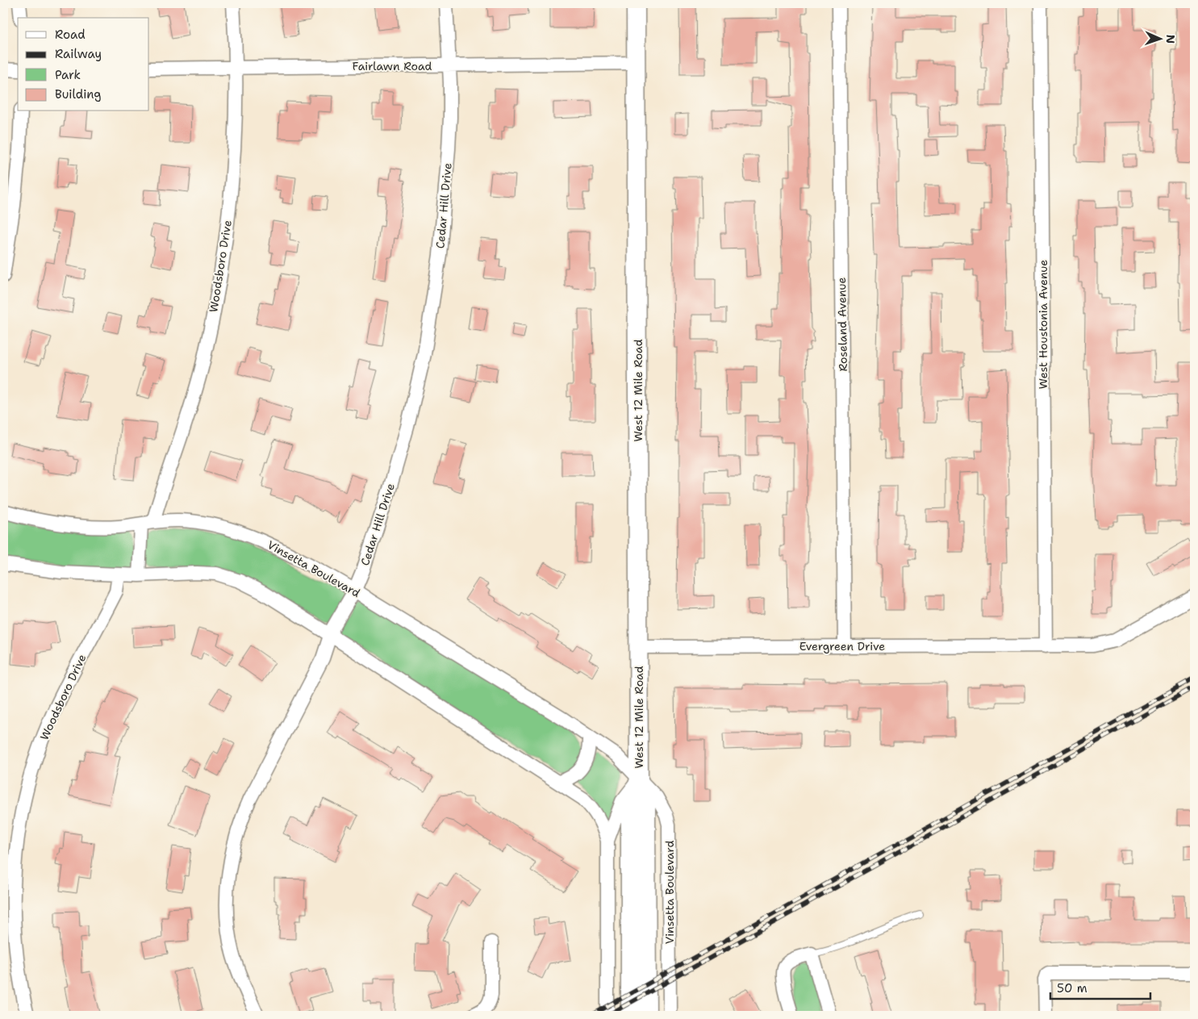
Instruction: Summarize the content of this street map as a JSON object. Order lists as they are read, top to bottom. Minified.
{"streets":{"main road":["West 12 Mile Road"],"street":["Fairlawn Road","Cedar Hill Drive","Woodsboro Drive","Roseland Avenue","West Houstonia Avenue","Vinsetta Boulevard","Evergreen Drive"]},"crossings":[["Fairlawn Road","Cedar Hill Drive"],["Fairlawn Road","Woodsboro Drive"],["Fairlawn Road","West 12 Mile Road"],["Cedar Hill Drive","Vinsetta Boulevard"],["Woodsboro Drive","Vinsetta Boulevard"],["Roseland Avenue","Evergreen Drive"],["West Houstonia Avenue","Evergreen Drive"],["West 12 Mile Road","Vinsetta Boulevard"],["West 12 Mile Road","Evergreen Drive"]],"legend":["Road","Railway","Park","Building"],"scale_bar":"50 m","north":"right"}
